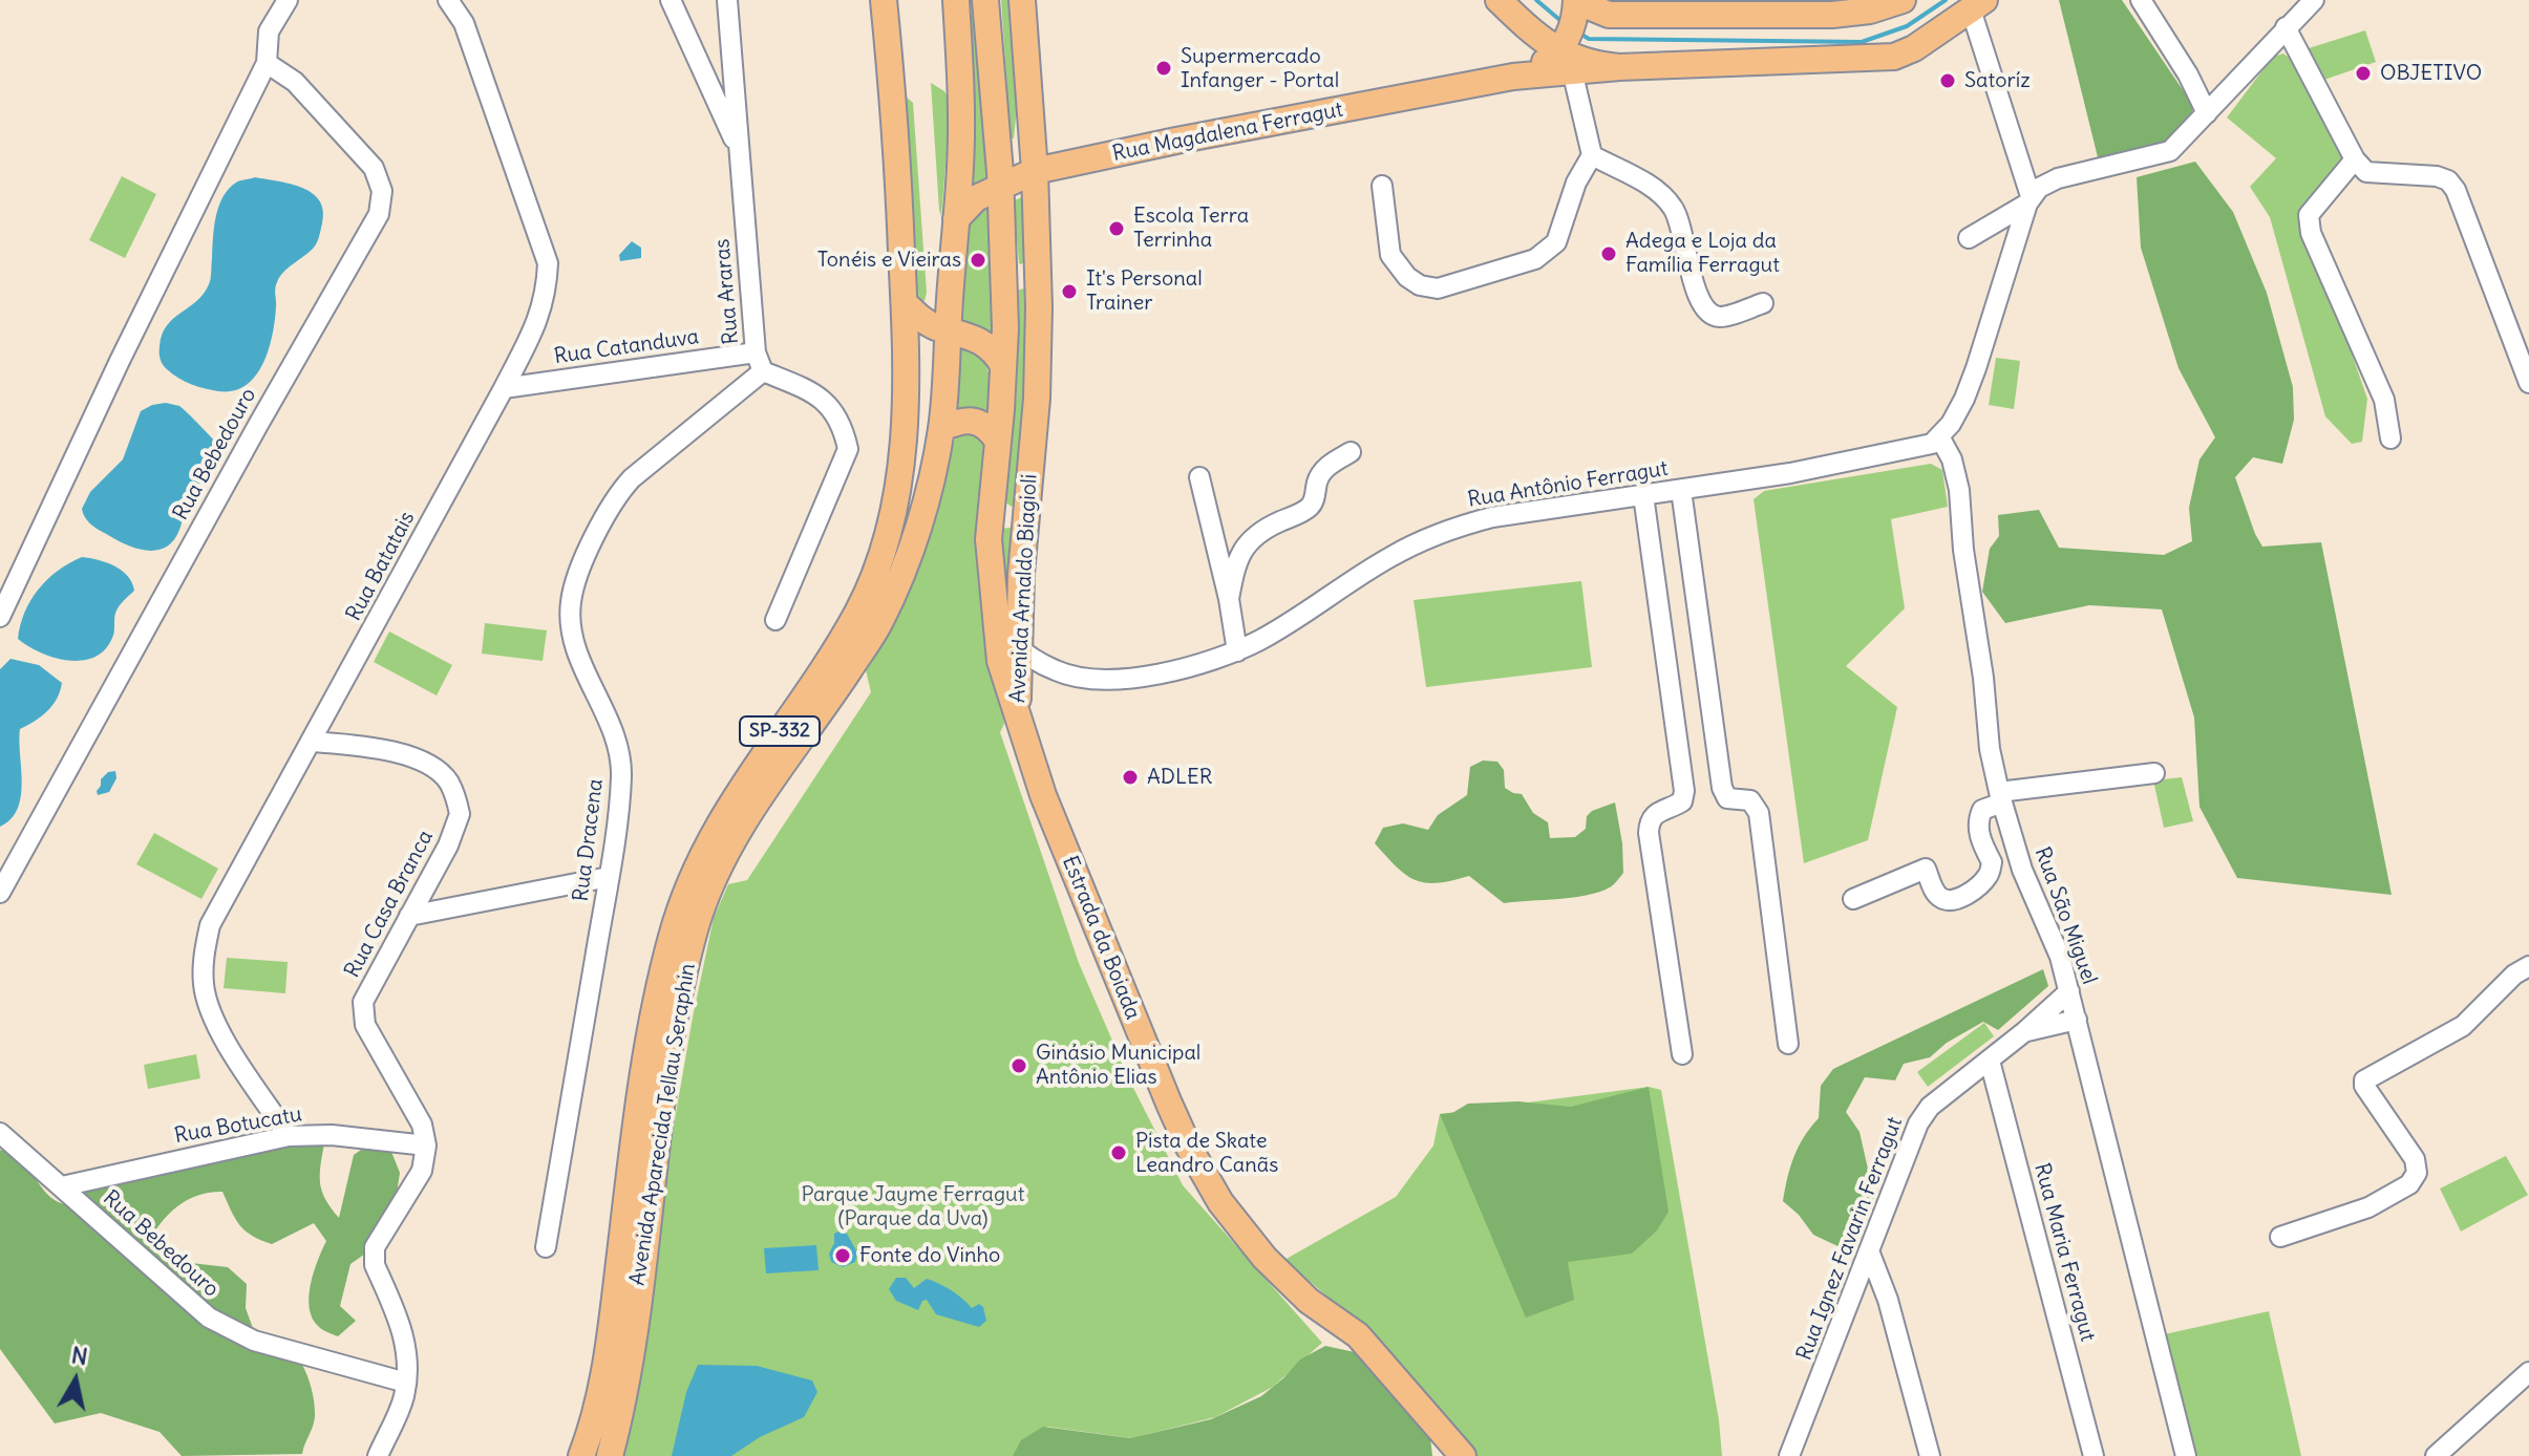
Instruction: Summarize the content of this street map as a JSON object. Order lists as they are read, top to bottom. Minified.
{"streets":{"main road":["Rua Magdalena Ferragut","Avenida Arnaldo Biagioli","SP-332","Estrada da Boiada","Avenida Aparecida Tellau Seraphin"],"street":["Rua Araras","Rua Catanduva","Rua Bebedouro","Rua Antônio Ferragut","Rua Batatais","Rua Dracena","Rua Casa Branca","Rua São Miguel","Rua Botucatu","Rua Ignez Favarin Ferragut","Rua Maria Ferragut"]},"crossings":[["Rua Magdalena Ferragut","Avenida Arnaldo Biagioli"],["Rua Magdalena Ferragut","Avenida Aparecida Tellau Seraphin"],["Rua Araras","Rua Catanduva"],["Rua Araras","Rua Dracena"],["Rua Catanduva","Rua Batatais"],["Rua Bebedouro","Rua Botucatu"],["Rua Antônio Ferragut","Avenida Arnaldo Biagioli"],["Rua Antônio Ferragut","Rua São Miguel"],["Rua Batatais","Rua Casa Branca"],["Rua Batatais","Rua Botucatu"],["Avenida Arnaldo Biagioli","Estrada da Boiada"],["Rua Casa Branca","Rua Botucatu"],["Rua São Miguel","Rua Ignez Favarin Ferragut"],["Rua Ignez Favarin Ferragut","Rua Maria Ferragut"]],"parks":["Parque Jayme Ferragut (Parque da Uva)"],"places":["Supermercado Infanger - Portal","OBJETIVO","Satoríz","Escola Terra Terrinha","Adega e Loja da Família Ferragut","Tonéis e Vieiras","It's Personal Trainer","ADLER","Ginásio Municipal Antônio Elias","Pista de Skate Leandro Canãs","Fonte do Vinho"],"north":"top"}
